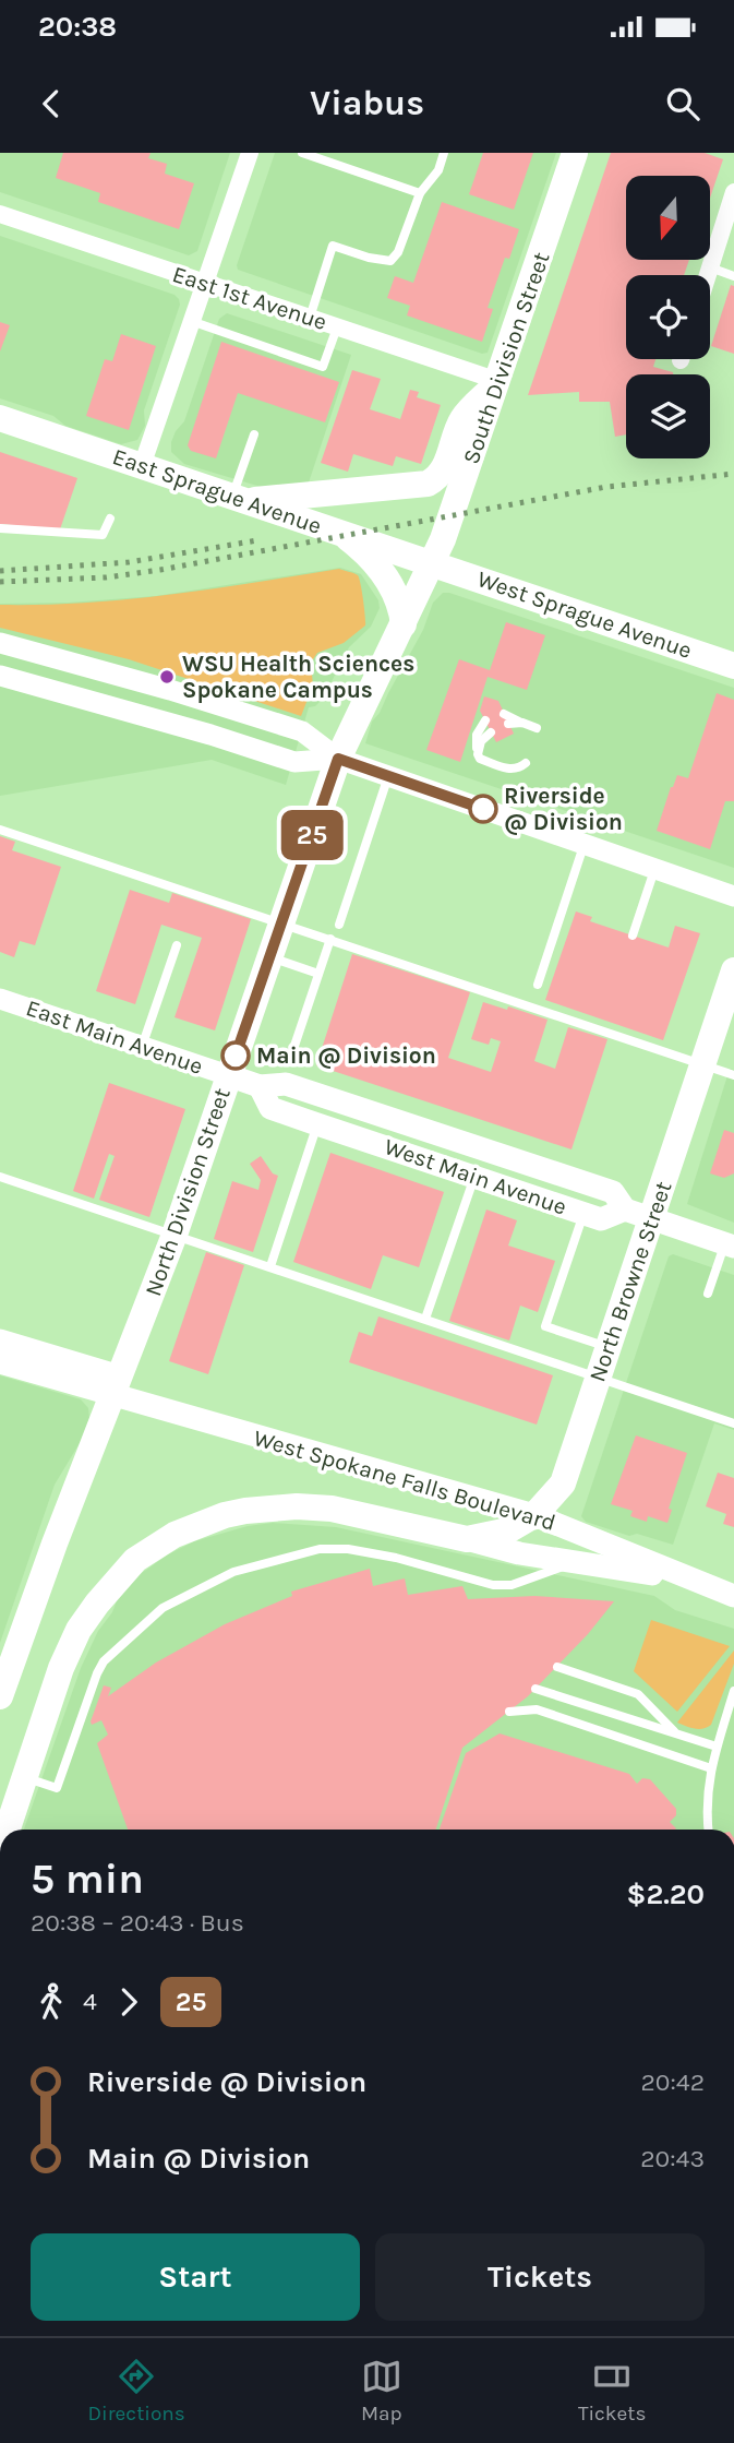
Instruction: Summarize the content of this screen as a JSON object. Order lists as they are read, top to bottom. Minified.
{"streets":{"main road":["South Division Street","East Sprague Avenue","West Sprague Avenue","West Main Avenue","North Division Street","North Browne Street","West Spokane Falls Boulevard"],"street":["East 1st Avenue","East Main Avenue"]},"crossings":[["East 1st Avenue","South Division Street"],["South Division Street","East Sprague Avenue"],["South Division Street","West Sprague Avenue"],["South Division Street","North Division Street"],["East Sprague Avenue","West Sprague Avenue"],["East Sprague Avenue","North Division Street"],["West Sprague Avenue","North Division Street"],["East Main Avenue","West Main Avenue"],["East Main Avenue","North Division Street"],["West Main Avenue","North Division Street"],["West Main Avenue","North Browne Street"],["North Division Street","West Spokane Falls Boulevard"],["North Browne Street","West Spokane Falls Boulevard"]],"places":["WSU Health Sciences Spokane Campus","Riverside @ Division","Main @ Division"],"lines":["bus line 25"],"north":"bottom","page":{"status":"20:38","header":"Viabus","on_map":"25","heading":["5 min","20:38 – 20:43 · Bus","$2.20"],"legs":["4","25"],"list":[{"name":"Riverside @ Division","value":"20:42"},{"name":"Main @ Division","value":"20:43"}],"buttons":["Start","Tickets"],"tabs":["Directions","Map","Tickets"]}}
